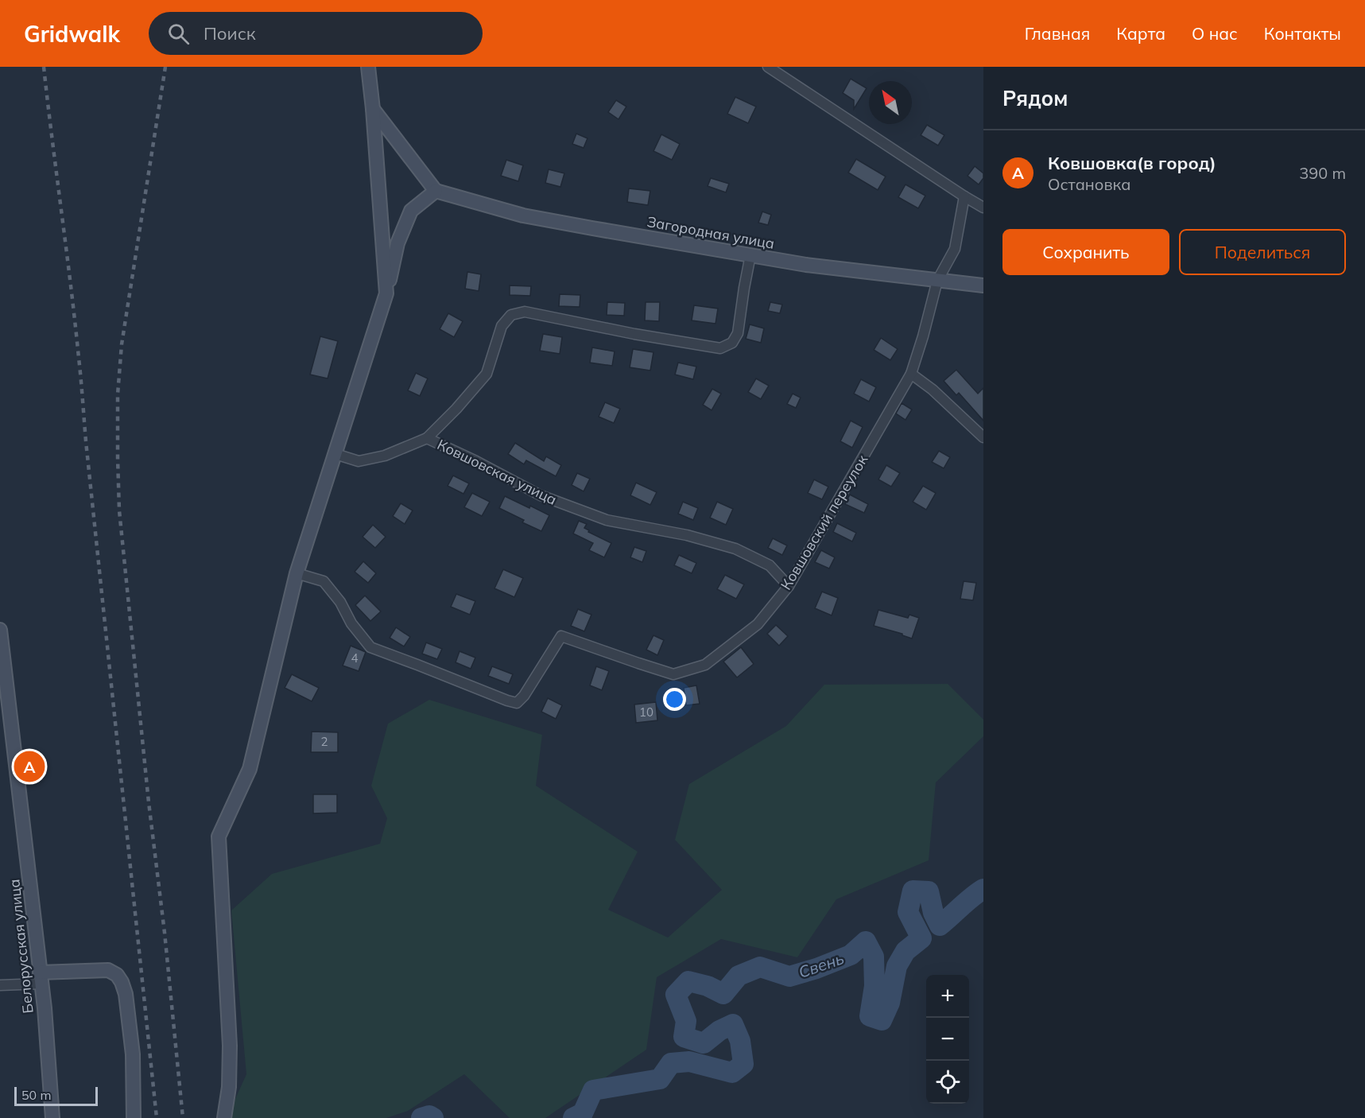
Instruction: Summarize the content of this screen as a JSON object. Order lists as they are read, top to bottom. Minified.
{"streets":{"street":["Загородная улица","Ковшовская улица","Ковшовский переулок","Белорусская улица"]},"crossings":[["Загородная улица","Ковшовский переулок"],["Ковшовская улица","Ковшовский переулок"]],"water":["Свень"],"house_numbers":["4","10","2"],"scale_bar":"50 m","north":"top left","page":{"header":"Gridwalk","search":"Поиск","nav":["Главная","Карта","О нас","Контакты"],"heading":"Рядом","list":[{"mark":"A","name":"Ковшовка(в город)","note":"Остановка","value":"390 m"}],"buttons":["Сохранить","Поделиться"],"pins":"A","map_buttons":["+","−"],"scale":"50 m"}}
